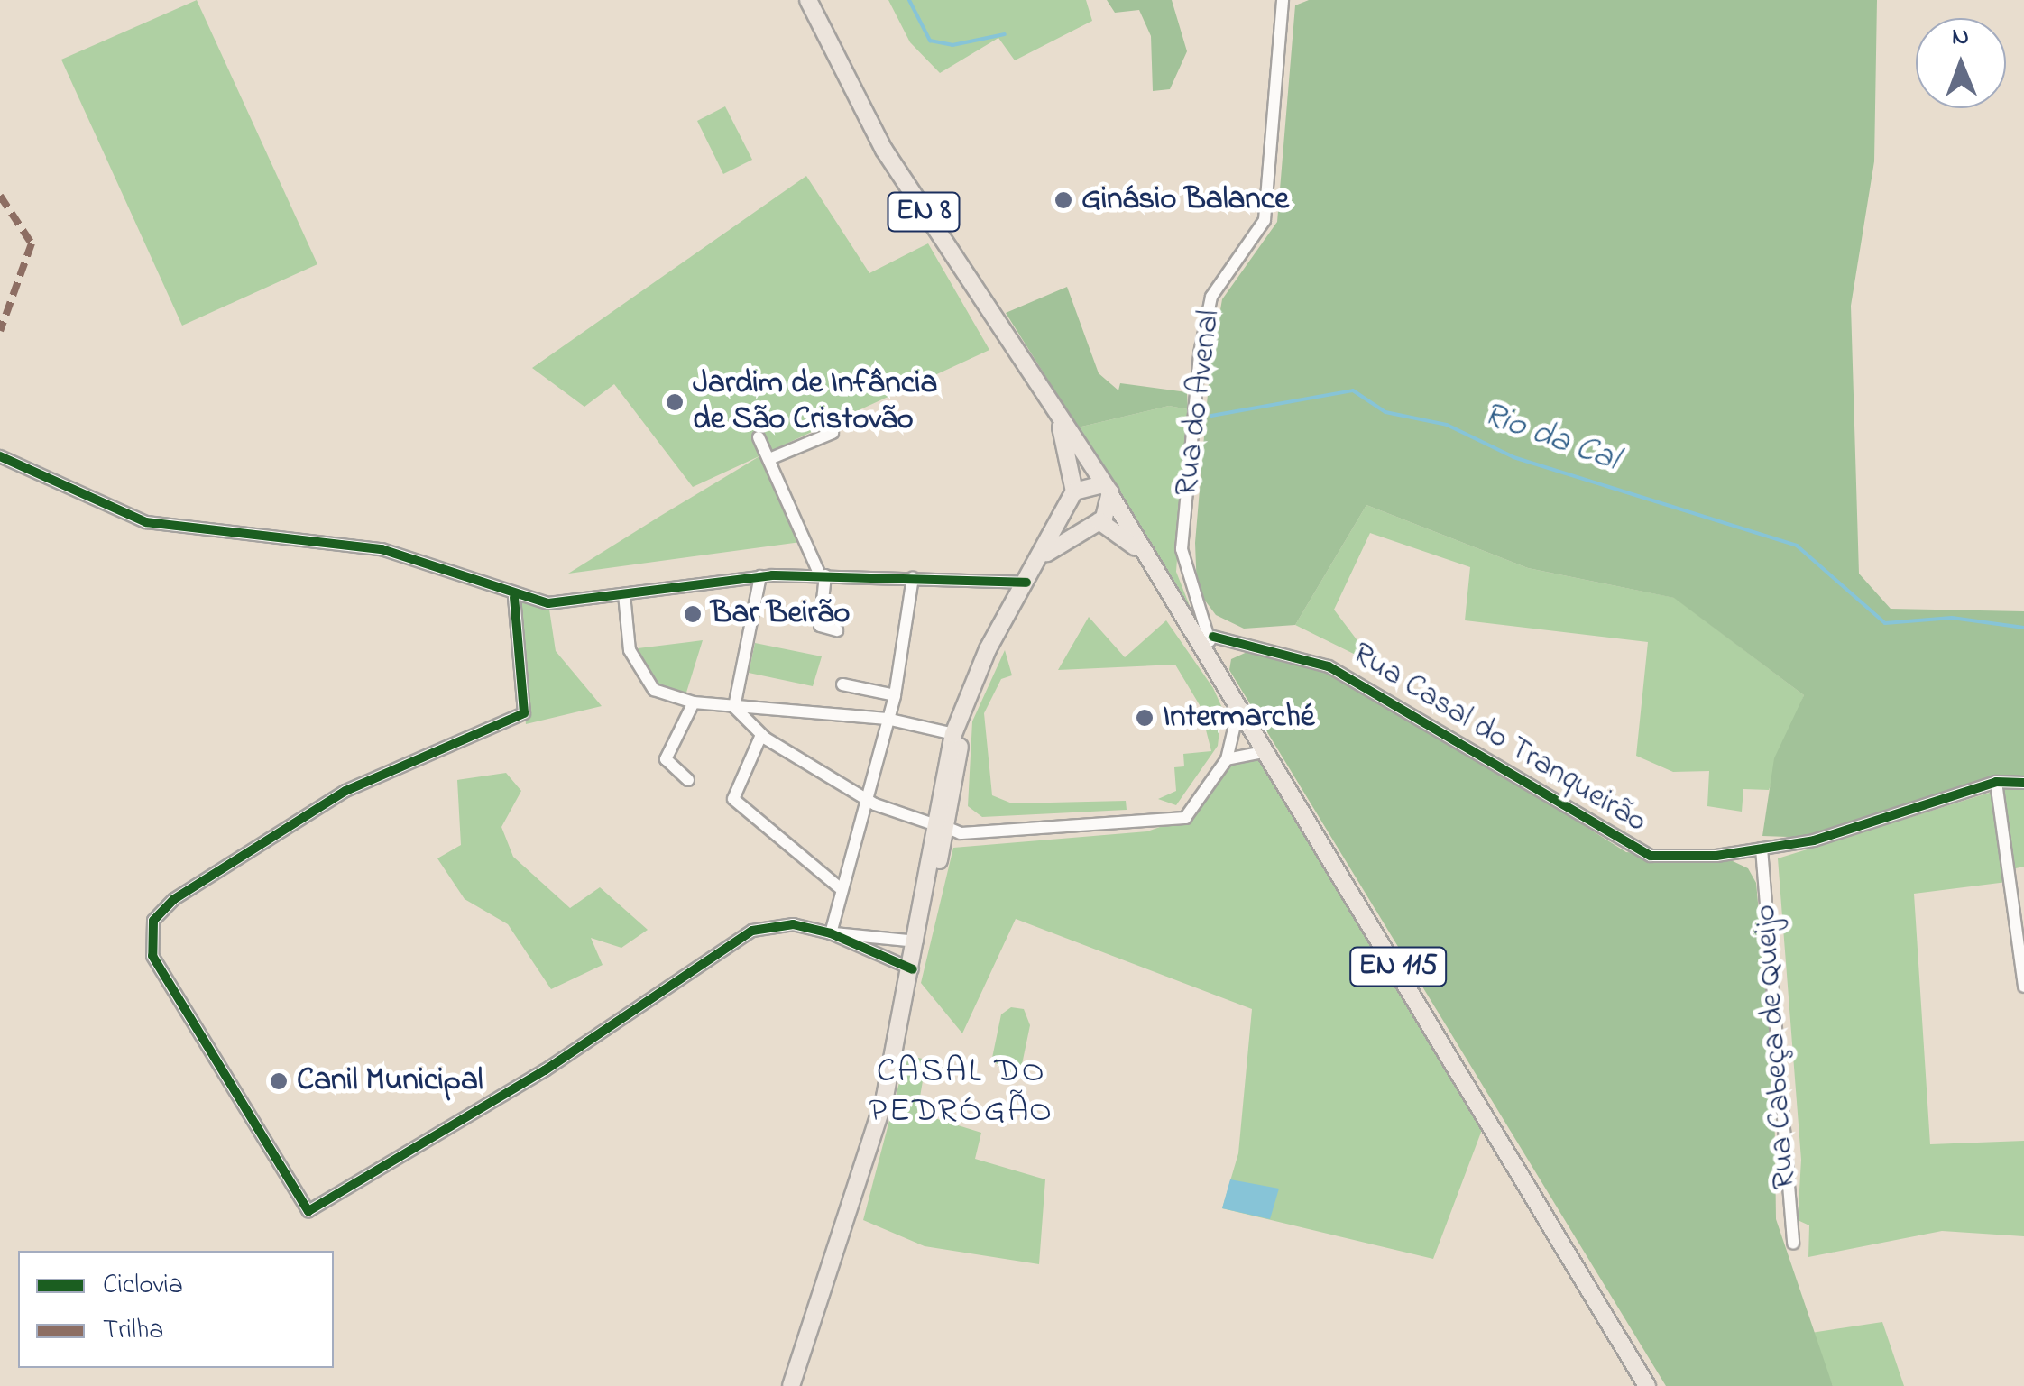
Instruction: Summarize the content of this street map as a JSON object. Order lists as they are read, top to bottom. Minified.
{"streets":{"main road":["EN 8","EN 115"],"street":["Rua do Avenal","Rua Casal do Tranqueirão","Rua Cabeça de Queijo"]},"crossings":[["EN 8","EN 115"],["Rua do Avenal","Rua Casal do Tranqueirão"],["Rua do Avenal","EN 115"],["Rua Casal do Tranqueirão","EN 115"],["Rua Casal do Tranqueirão","Rua Cabeça de Queijo"]],"districts":["CASAL DO PEDRÓGÃO"],"water":["Rio da Cal"],"places":["Ginásio Balance","Jardim de Infância de São Cristovão","Bar Beirão","Intermarché","Canil Municipal"],"legend":["Ciclovia","Trilha"],"north":"top"}
